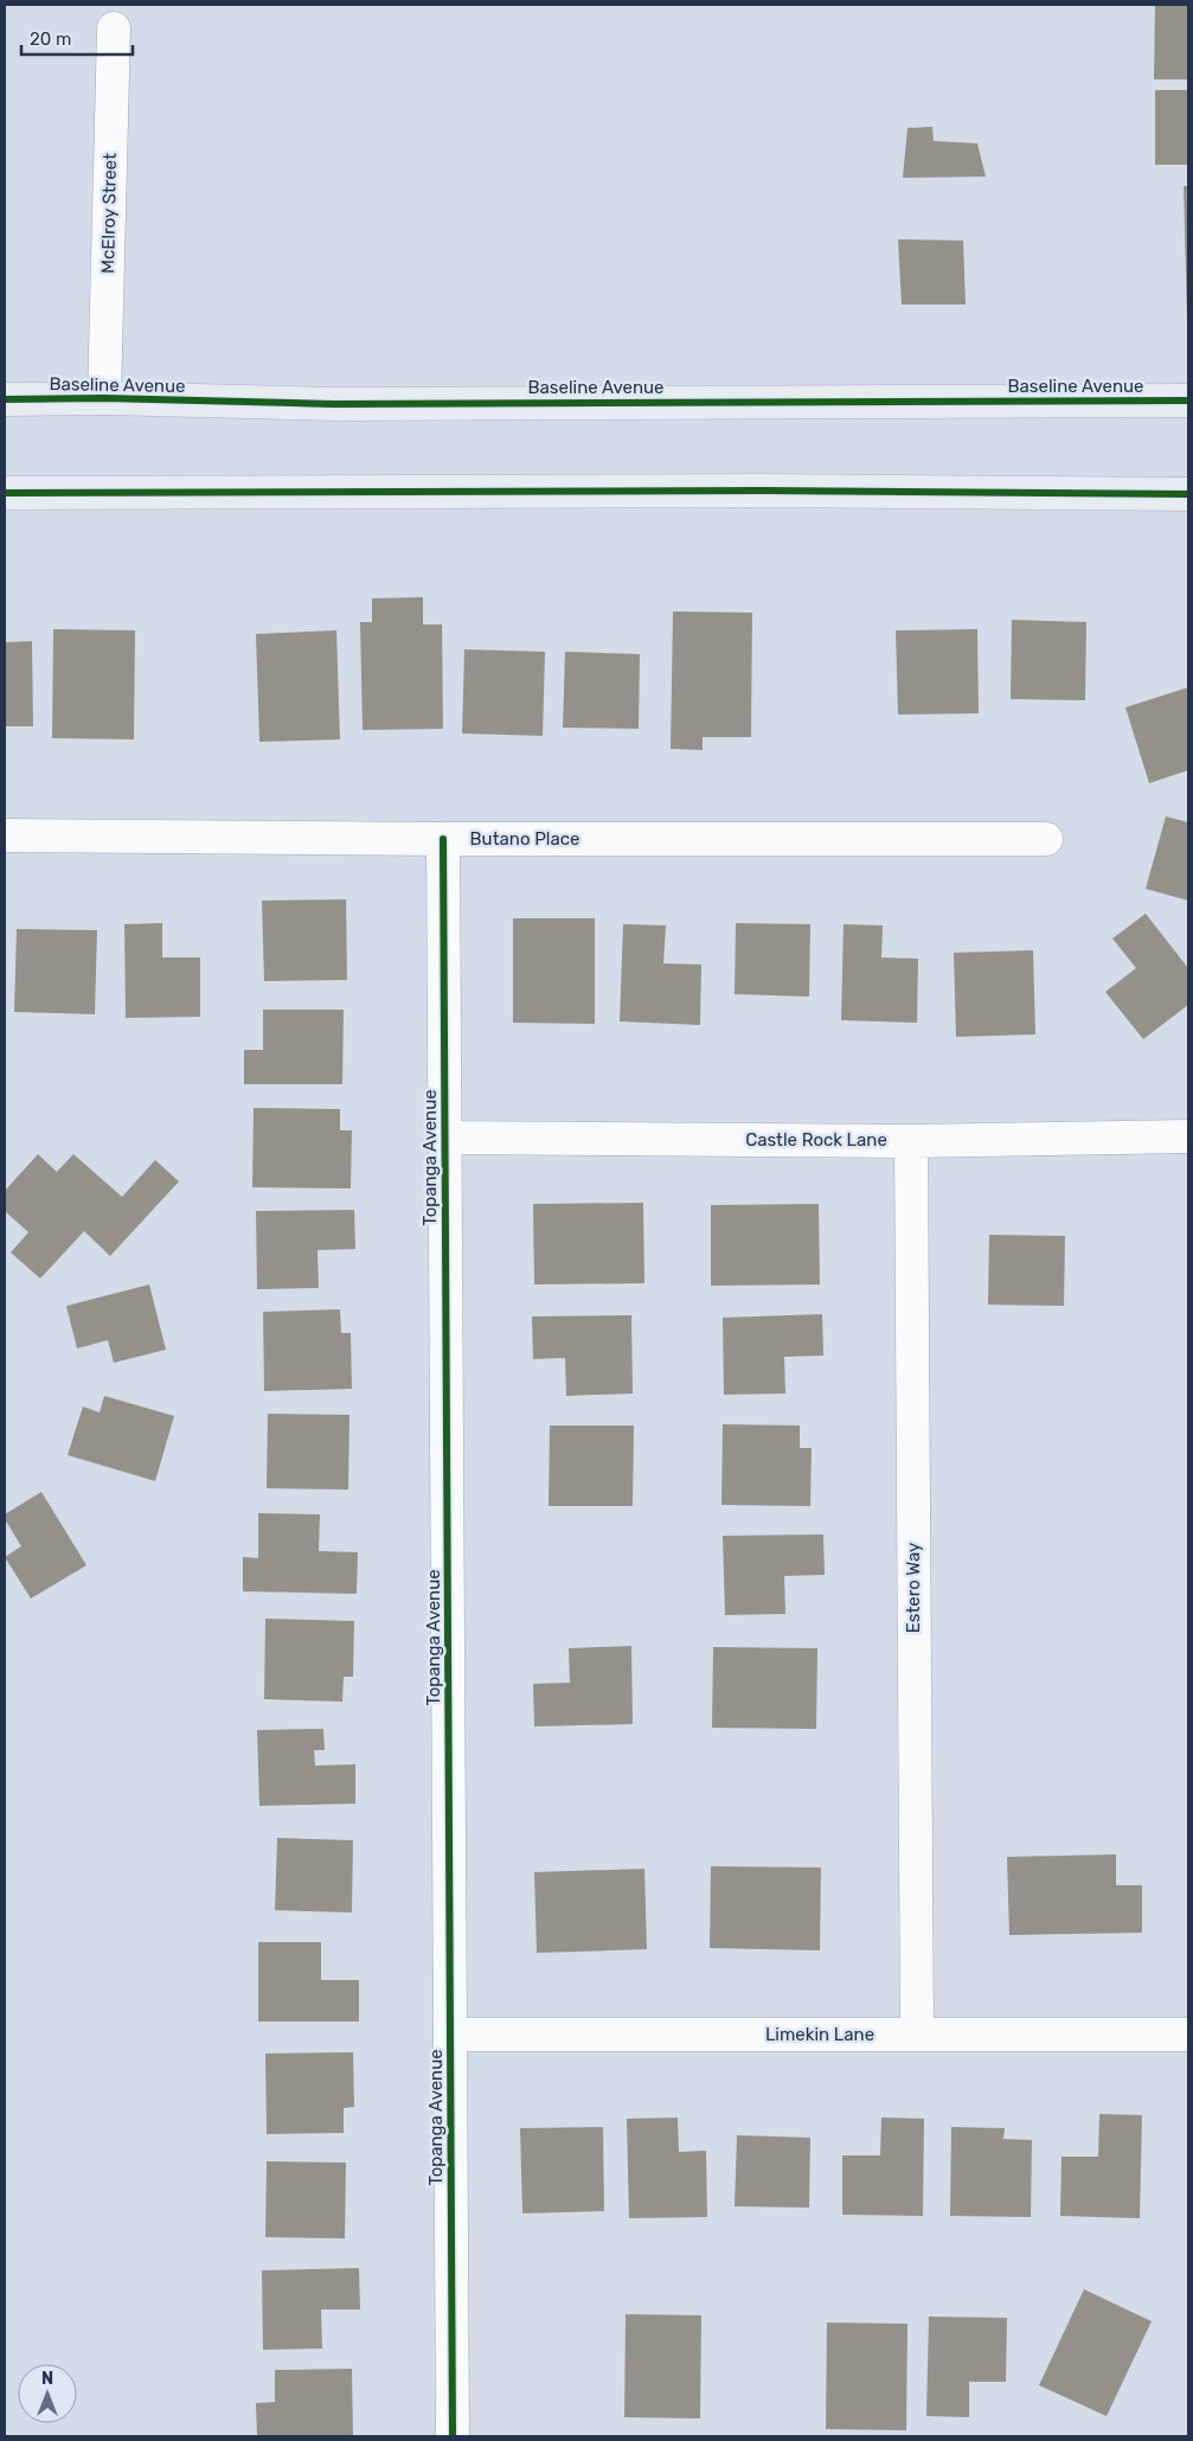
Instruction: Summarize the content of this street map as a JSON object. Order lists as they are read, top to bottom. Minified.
{"streets":{"main road":["Baseline Avenue"],"street":["McElroy Street","Butano Place","Castle Rock Lane","Topanga Avenue","Estero Way","Limekin Lane"]},"crossings":[["McElroy Street","Baseline Avenue"],["Butano Place","Topanga Avenue"],["Castle Rock Lane","Topanga Avenue"],["Castle Rock Lane","Estero Way"],["Topanga Avenue","Limekin Lane"],["Estero Way","Limekin Lane"]],"scale_bar":"20 m","north":"top"}
